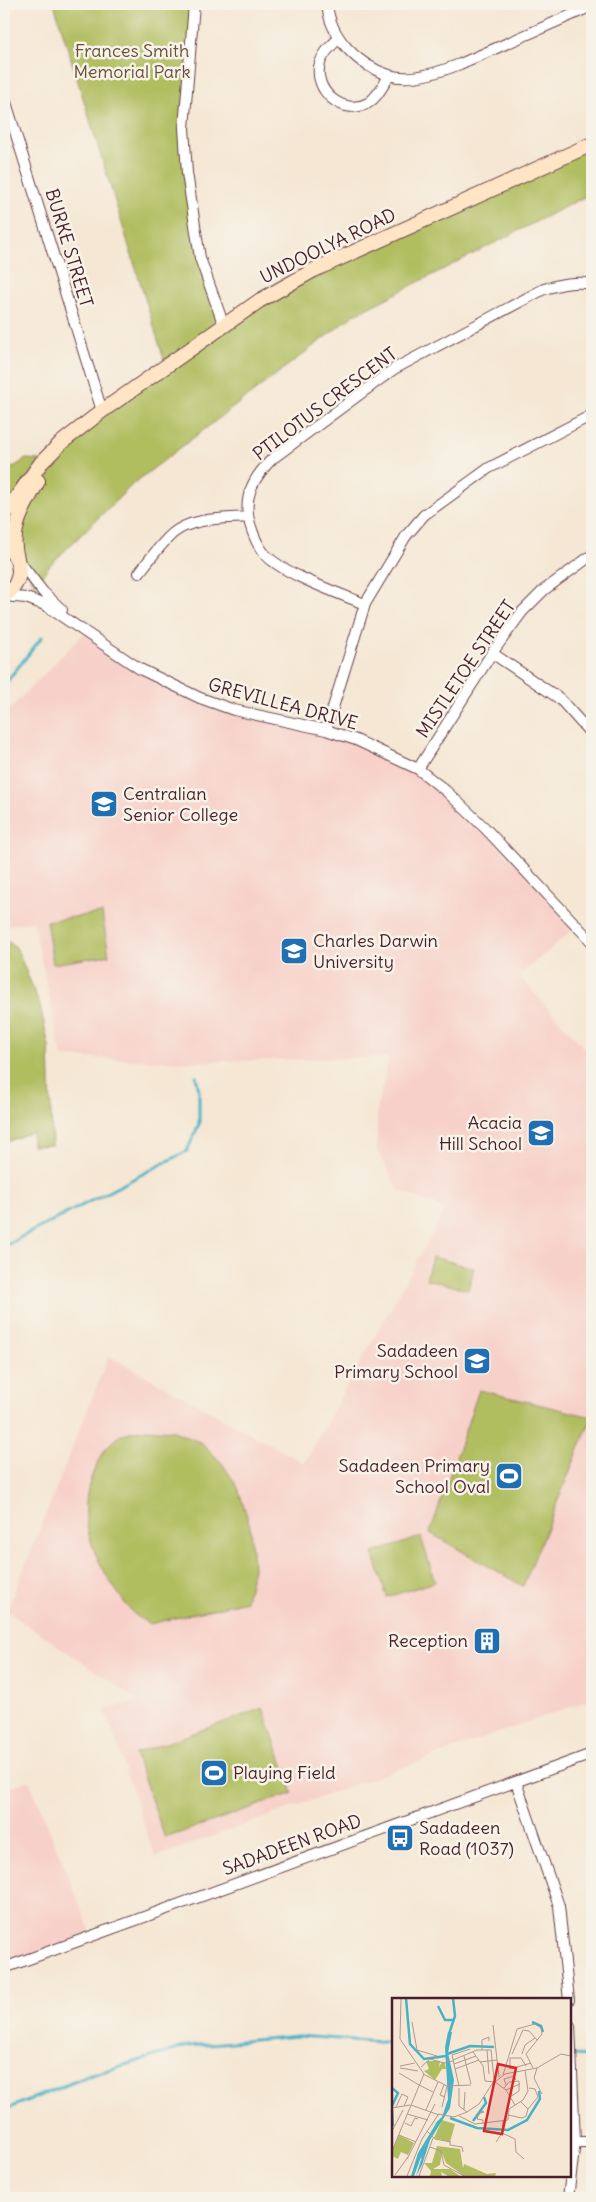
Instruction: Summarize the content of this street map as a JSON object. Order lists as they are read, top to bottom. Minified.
{"streets":{"main road":["UNDOOLYA ROAD"],"street":["BURKE STREET","PTILOTUS CRESCENT","MISTLETOE STREET","GREVILLEA DRIVE","SADADEEN ROAD"]},"crossings":[["UNDOOLYA ROAD","BURKE STREET"],["UNDOOLYA ROAD","GREVILLEA DRIVE"],["MISTLETOE STREET","GREVILLEA DRIVE"]],"parks":["Frances Smith Memorial Park"],"places":{"school or university":["Centralian Senior College","Charles Darwin University","Acacia Hill School","Sadadeen Primary School"],"sports":["Sadadeen Primary School Oval","Playing Field"],"building":["Reception"],"bus stop":["Sadadeen Road (1037)"]}}
